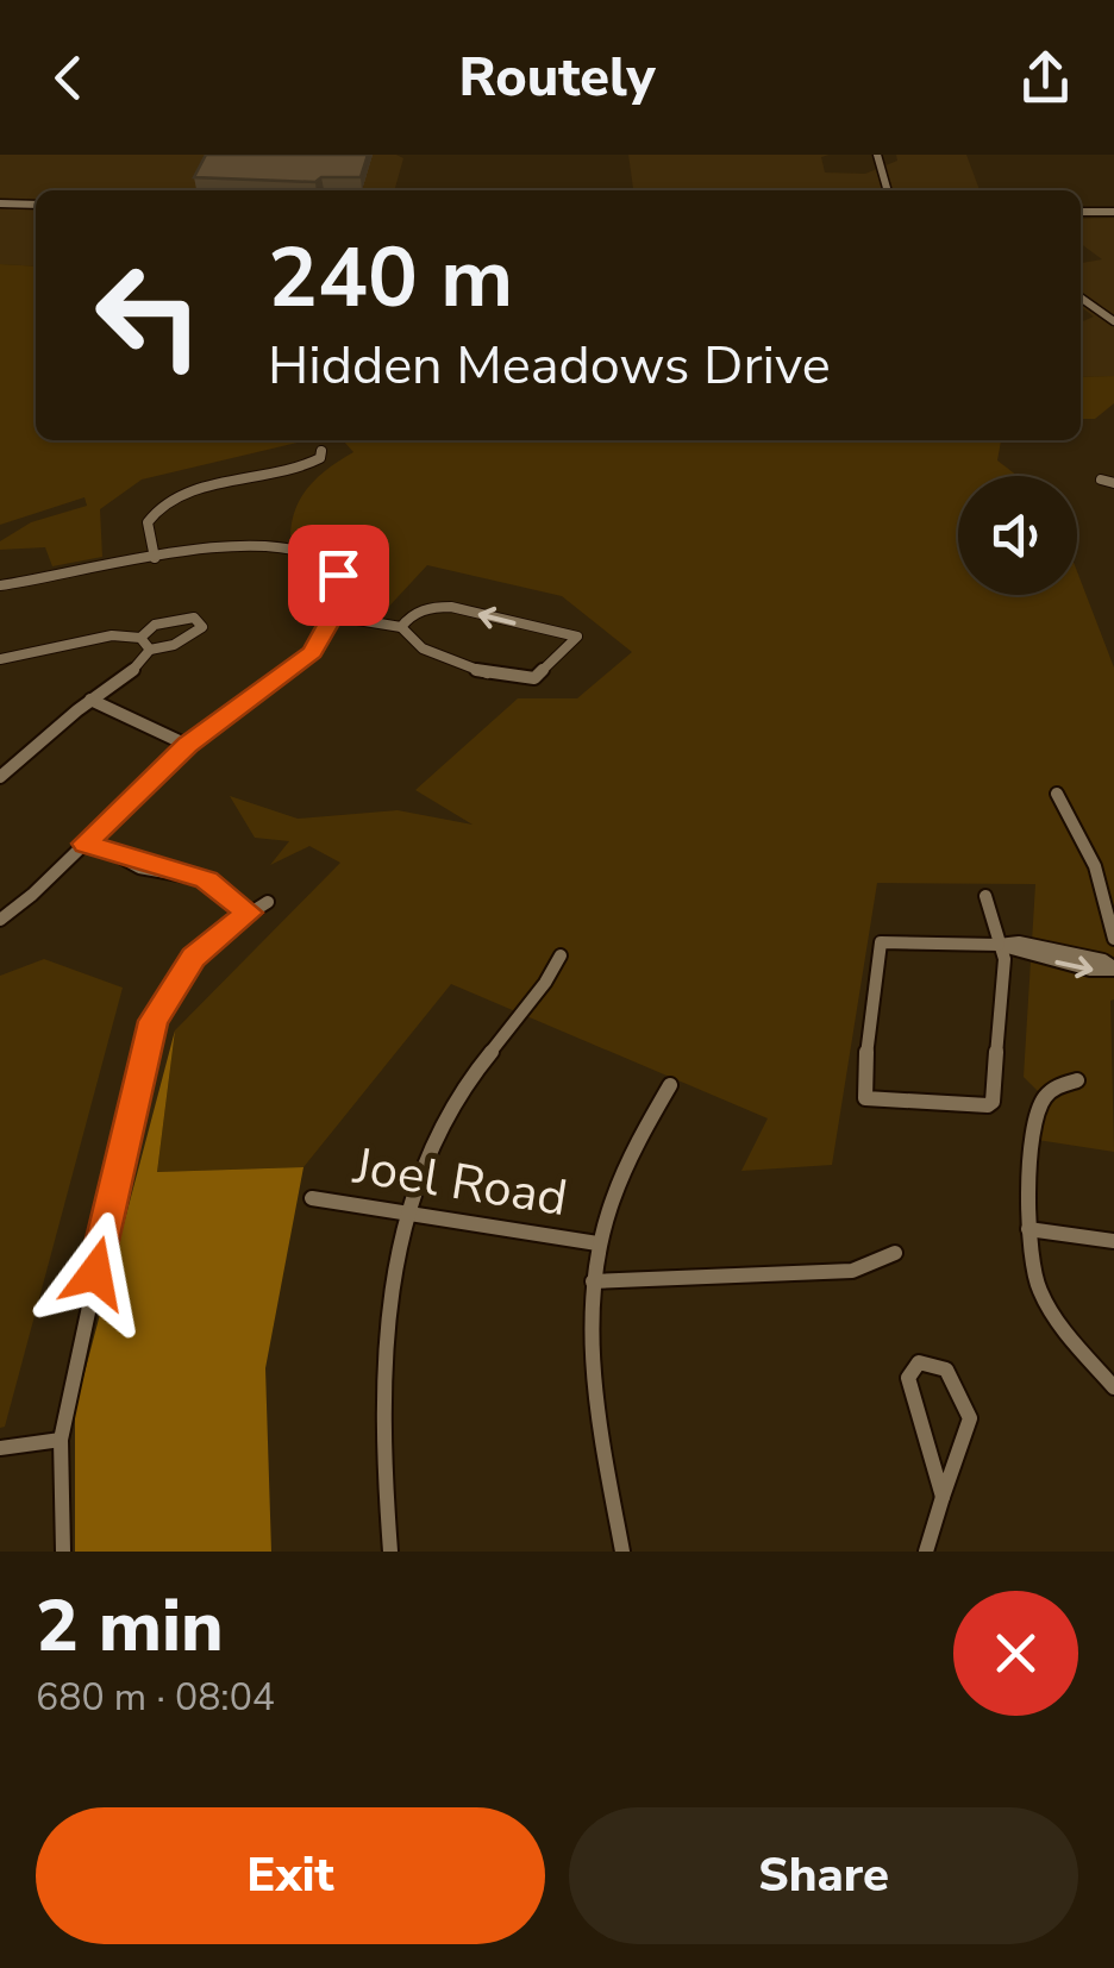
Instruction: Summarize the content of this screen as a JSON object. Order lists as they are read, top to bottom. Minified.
{"streets":{"street":["Joel Road"]},"page":{"header":"Routely","turn":["240 m","Hidden Meadows Drive"],"heading":["2 min","680 m · 08:04"],"buttons":["Exit","Share"]}}
